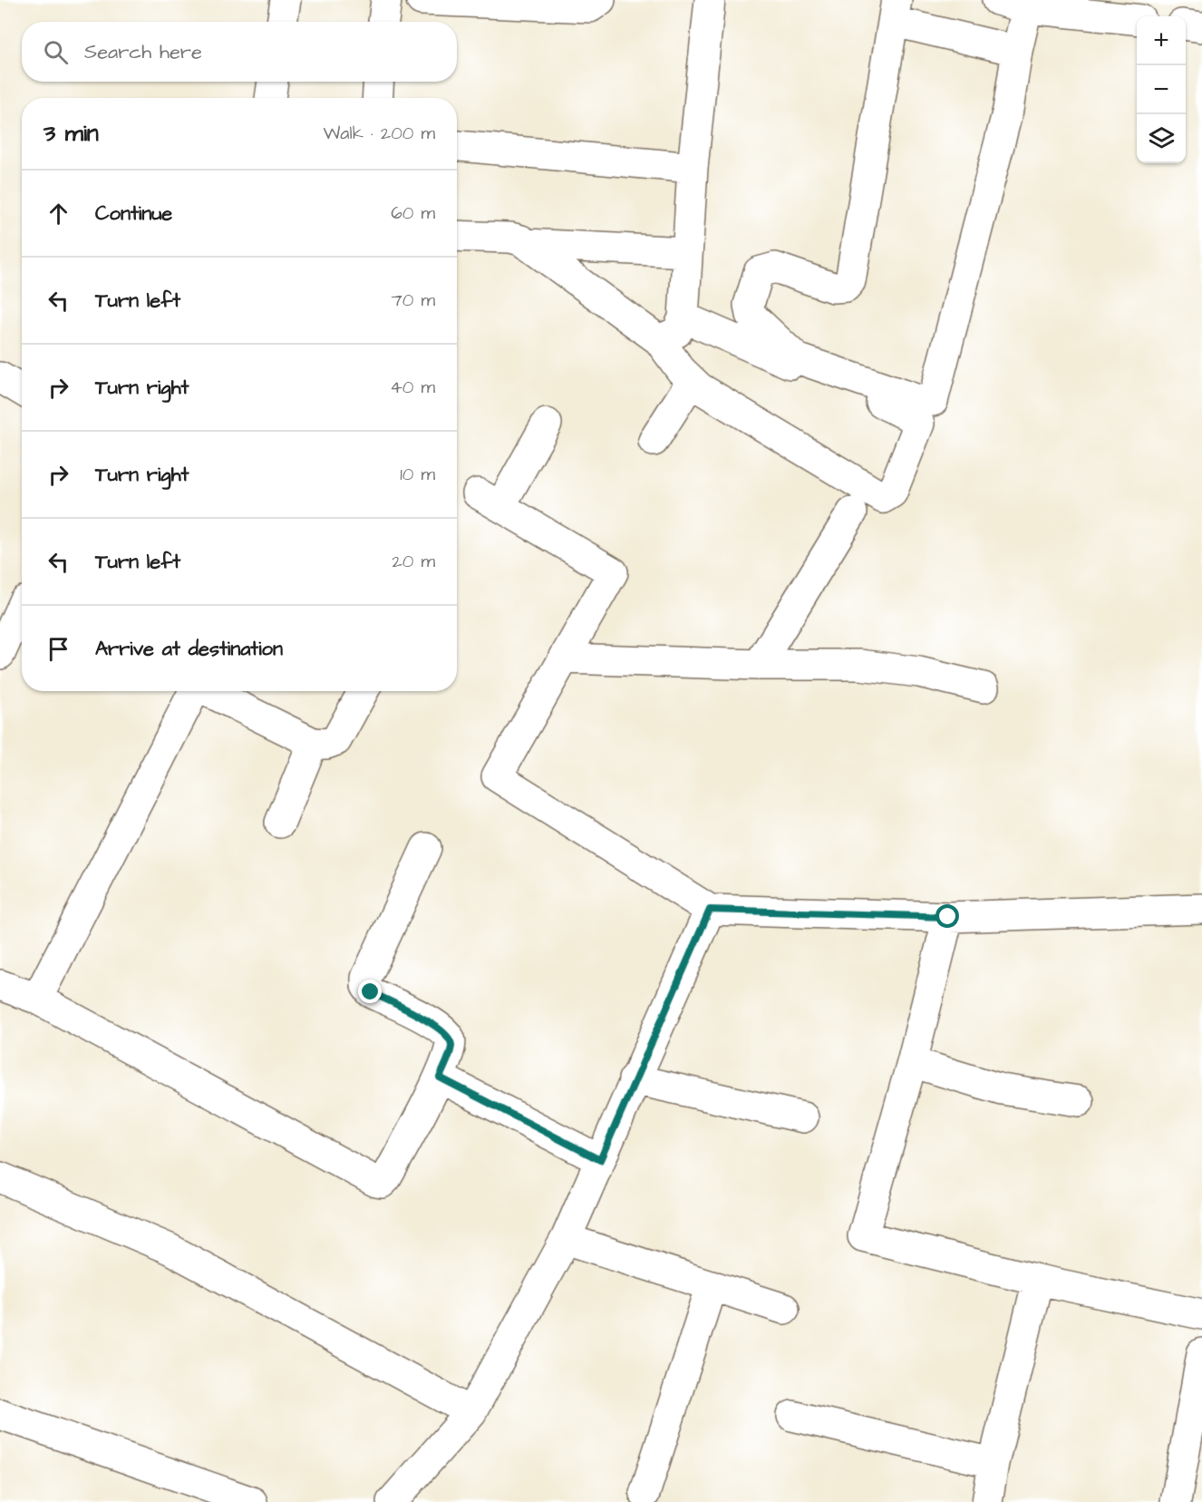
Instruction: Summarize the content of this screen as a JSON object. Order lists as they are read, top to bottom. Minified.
{"page":{"map_buttons":["+","−"],"search":"Search here","heading":["3 min","Walk · 200 m"],"list":[["Continue","60 m"],["Turn left","70 m"],["Turn right","40 m"],["Turn right","10 m"],["Turn left","20 m"],"Arrive at destination"]}}
